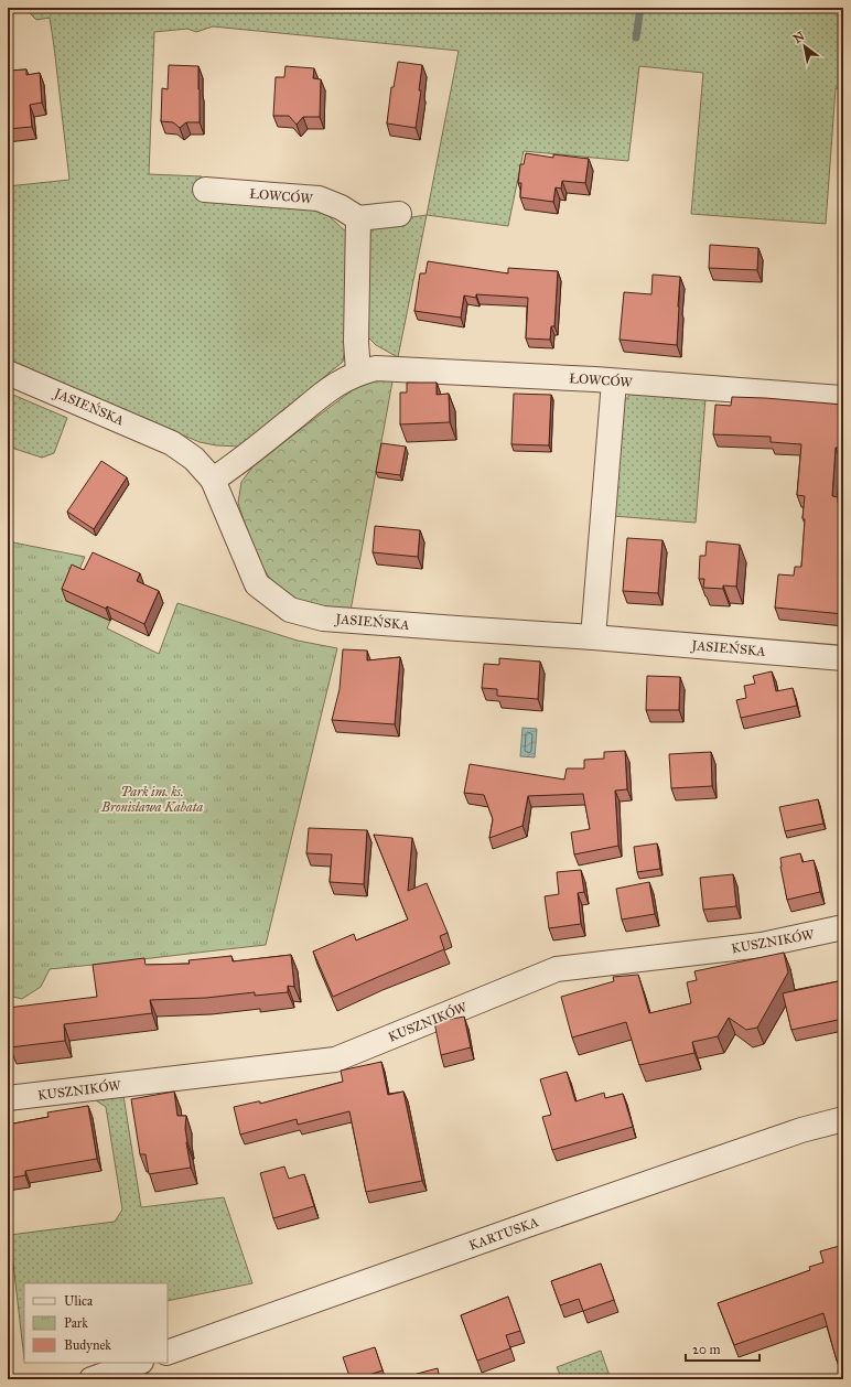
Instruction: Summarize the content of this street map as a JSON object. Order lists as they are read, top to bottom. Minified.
{"streets":{"street":["ŁOWCÓW","JASIEŃSKA","KUSZNIKÓW","KARTUSKA"]},"crossings":[["ŁOWCÓW","JASIEŃSKA"]],"parks":["Park im. ks. Bronisława Kabata"],"legend":["Ulica","Park","Budynek"],"scale_bar":"20 m","north":"top left"}
